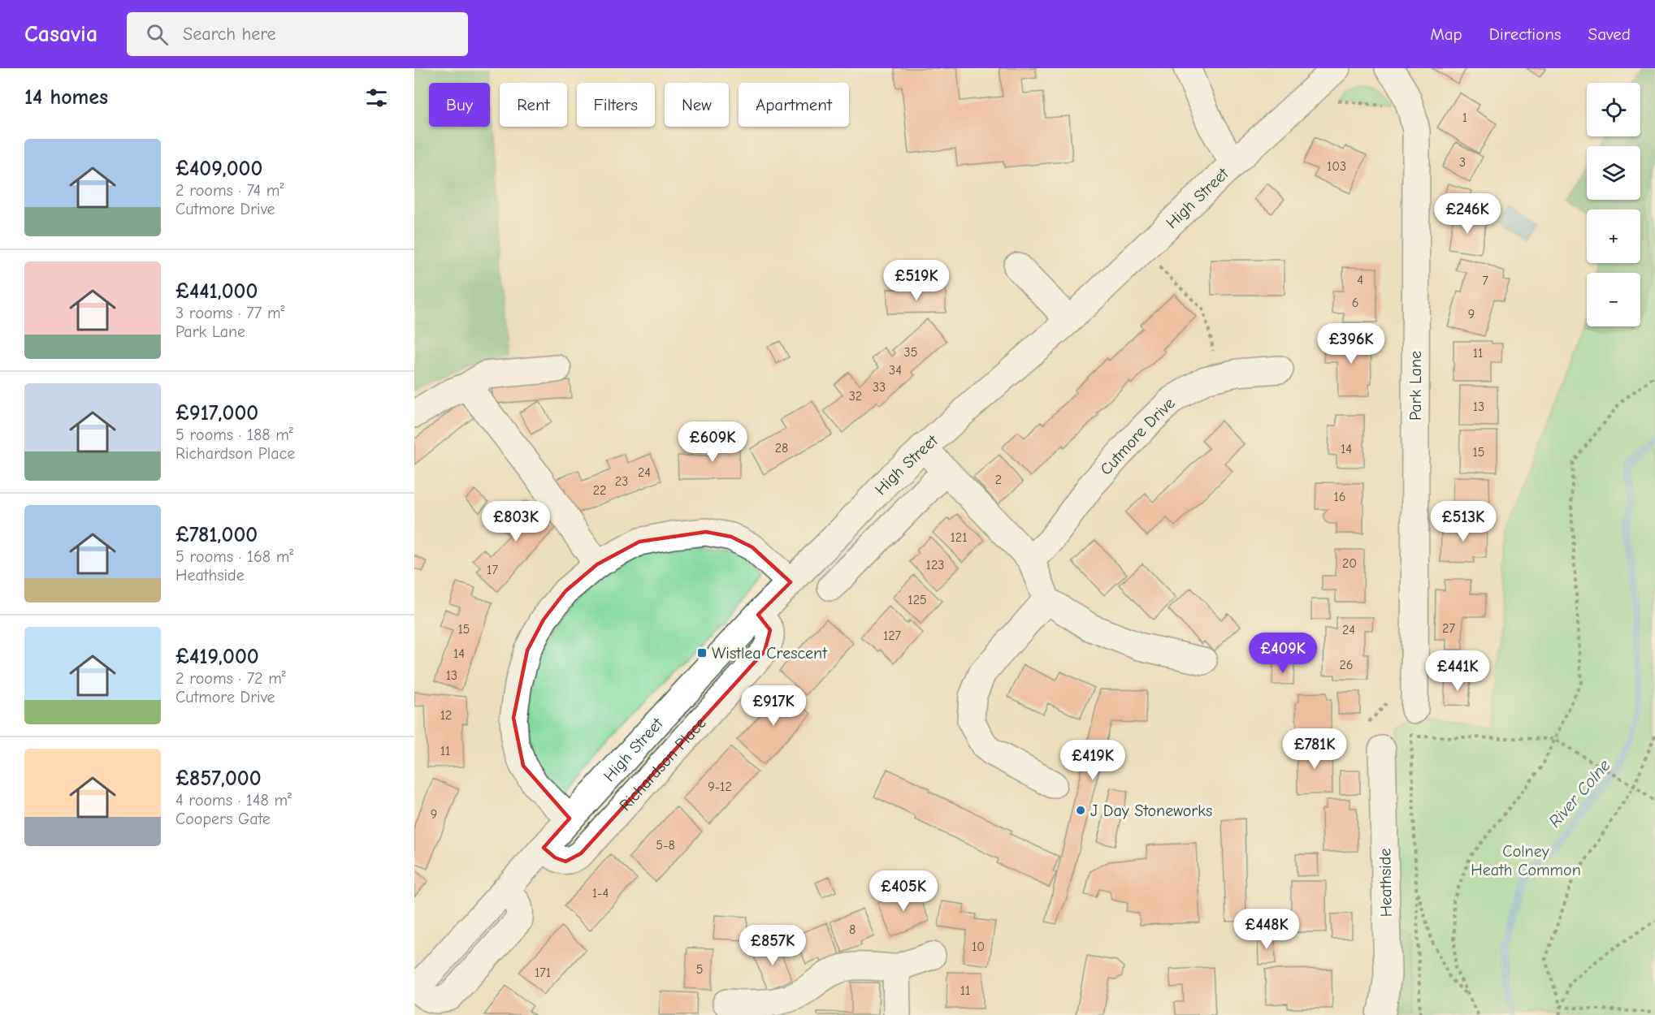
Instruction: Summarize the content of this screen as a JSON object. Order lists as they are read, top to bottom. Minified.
{"streets":{"street":["High Street","Park Lane","Cutmore Drive","Richardson Place","Heathside"]},"crossings":[["High Street","Richardson Place"]],"water":["River Colne"],"parks":["Colney Heath Common"],"places":{"transit":["Wistlea Crescent"],"other":["J Day Stoneworks"]},"house_numbers":["1","3","103","4","7","6","9","35","11","34","33","32","13","28","14","15","24","2","23","22","16","121","20","123","17","125","27","15","24","127","14","26","13","12","11","9-12","9","5-8","1-4","8","10","5","171","11"],"page":{"header":"Casavia","search":"Search here","nav":["Map","Directions","Saved"],"heading":"14 homes","map_buttons":["+","−"],"chip":["Buy","Rent","Filters","New","Apartment"],"list":[{"name":"£409,000","note":"2 rooms · 74 m² · Cutmore Drive"},{"name":"£441,000","note":"3 rooms · 77 m² · Park Lane"},{"name":"£917,000","note":"5 rooms · 188 m² · Richardson Place"},{"name":"£781,000","note":"5 rooms · 168 m² · Heathside"},{"name":"£419,000","note":"2 rooms · 72 m² · Cutmore Drive"},{"name":"£857,000","note":"4 rooms · 148 m² · Coopers Gate"}],"price":["£246K","£519K","£396K","£609K","£803K","£513K","£409K","£441K","£917K","£781K","£419K","£405K","£448K","£857K"]}}
